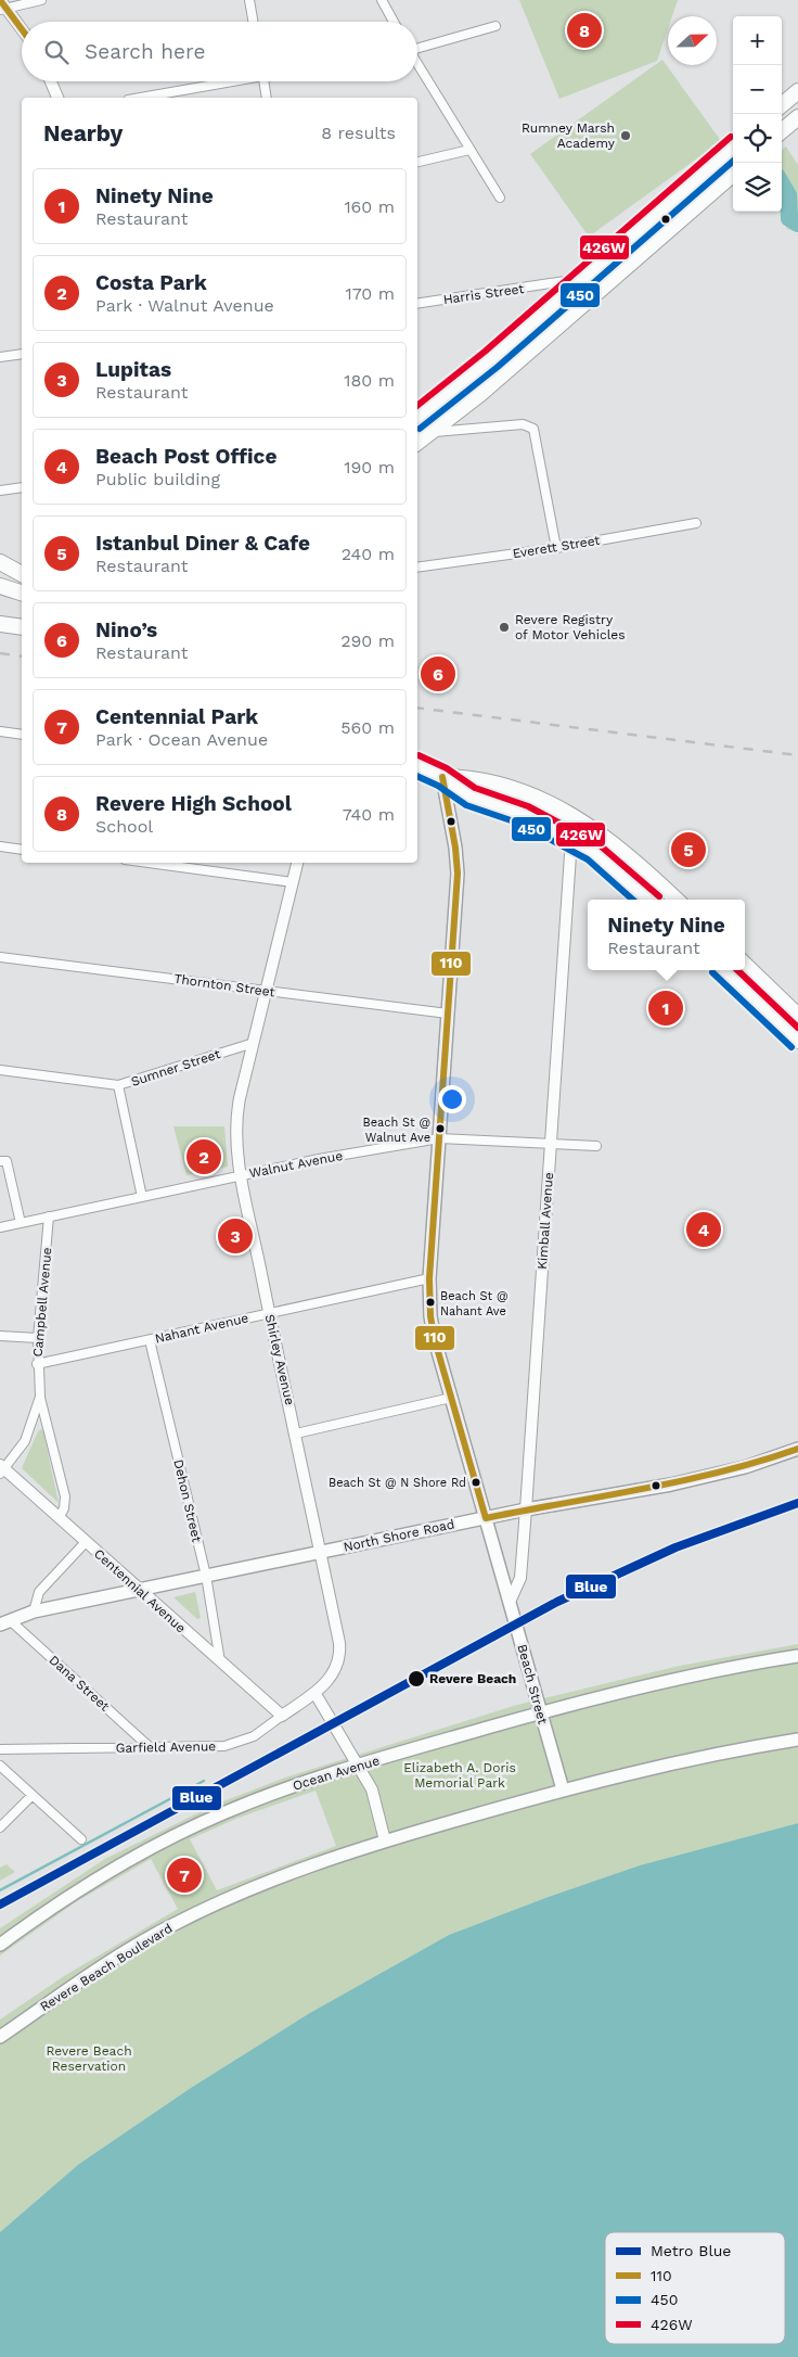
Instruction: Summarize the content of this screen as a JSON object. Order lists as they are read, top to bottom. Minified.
{"streets":{"main road":["North Shore Road","Beach Street","Ocean Avenue","Revere Beach Boulevard"],"street":["Harris Street","Everett Street","Thornton Street","Sumner Street","Walnut Avenue","Kimball Avenue","Campbell Avenue","Nahant Avenue","Shirley Avenue","Dehon Street","Centennial Avenue","Dana Street","Garfield Avenue"]},"crossings":[["Thornton Street","Shirley Avenue"],["Thornton Street","Beach Street"],["Sumner Street","Shirley Avenue"],["Walnut Avenue","Kimball Avenue"],["Walnut Avenue","Campbell Avenue"],["Walnut Avenue","Shirley Avenue"],["Walnut Avenue","Beach Street"],["Kimball Avenue","North Shore Road"],["Kimball Avenue","Beach Street"],["Campbell Avenue","Nahant Avenue"],["Campbell Avenue","Centennial Avenue"],["Nahant Avenue","Shirley Avenue"],["Nahant Avenue","Dehon Street"],["Nahant Avenue","Beach Street"],["Shirley Avenue","North Shore Road"],["Shirley Avenue","Garfield Avenue"],["Dehon Street","North Shore Road"],["Dehon Street","Centennial Avenue"],["North Shore Road","Centennial Avenue"],["North Shore Road","Dana Street"],["North Shore Road","Beach Street"],["Centennial Avenue","Garfield Avenue"],["Dana Street","Garfield Avenue"],["Beach Street","Ocean Avenue"],["Beach Street","Revere Beach Boulevard"]],"parks":["Elizabeth A. Doris Memorial Park","Revere Beach Reservation"],"places":["Rumney Marsh Academy","Revere Registry of Motor Vehicles","Beach St @ Walnut Ave","Beach St @ Nahant Ave","Beach St @ N Shore Rd","Revere Beach"],"lines":["transit line 110","transit line 426W","transit line 450","metro line Blue"],"legend":["Metro Blue","110","450","426W"],"north":"right","page":{"pins":["8","6","5","1","2","4","3","7"],"map_buttons":["+","−"],"search":"Search here","heading":["Nearby","8 results"],"list":[{"mark":"1","name":"Ninety Nine","note":"Restaurant","value":"160 m"},{"mark":"2","name":"Costa Park","note":"Park · Walnut Avenue","value":"170 m"},{"mark":"3","name":"Lupitas","note":"Restaurant","value":"180 m"},{"mark":"4","name":"Beach Post Office","note":"Public building","value":"190 m"},{"mark":"5","name":"Istanbul Diner & Cafe","note":"Restaurant","value":"240 m"},{"mark":"6","name":"Nino’s","note":"Restaurant","value":"290 m"},{"mark":"7","name":"Centennial Park","note":"Park · Ocean Avenue","value":"560 m"},{"mark":"8","name":"Revere High School","note":"School","value":"740 m"}],"popup":["Ninety Nine","Restaurant"]}}
